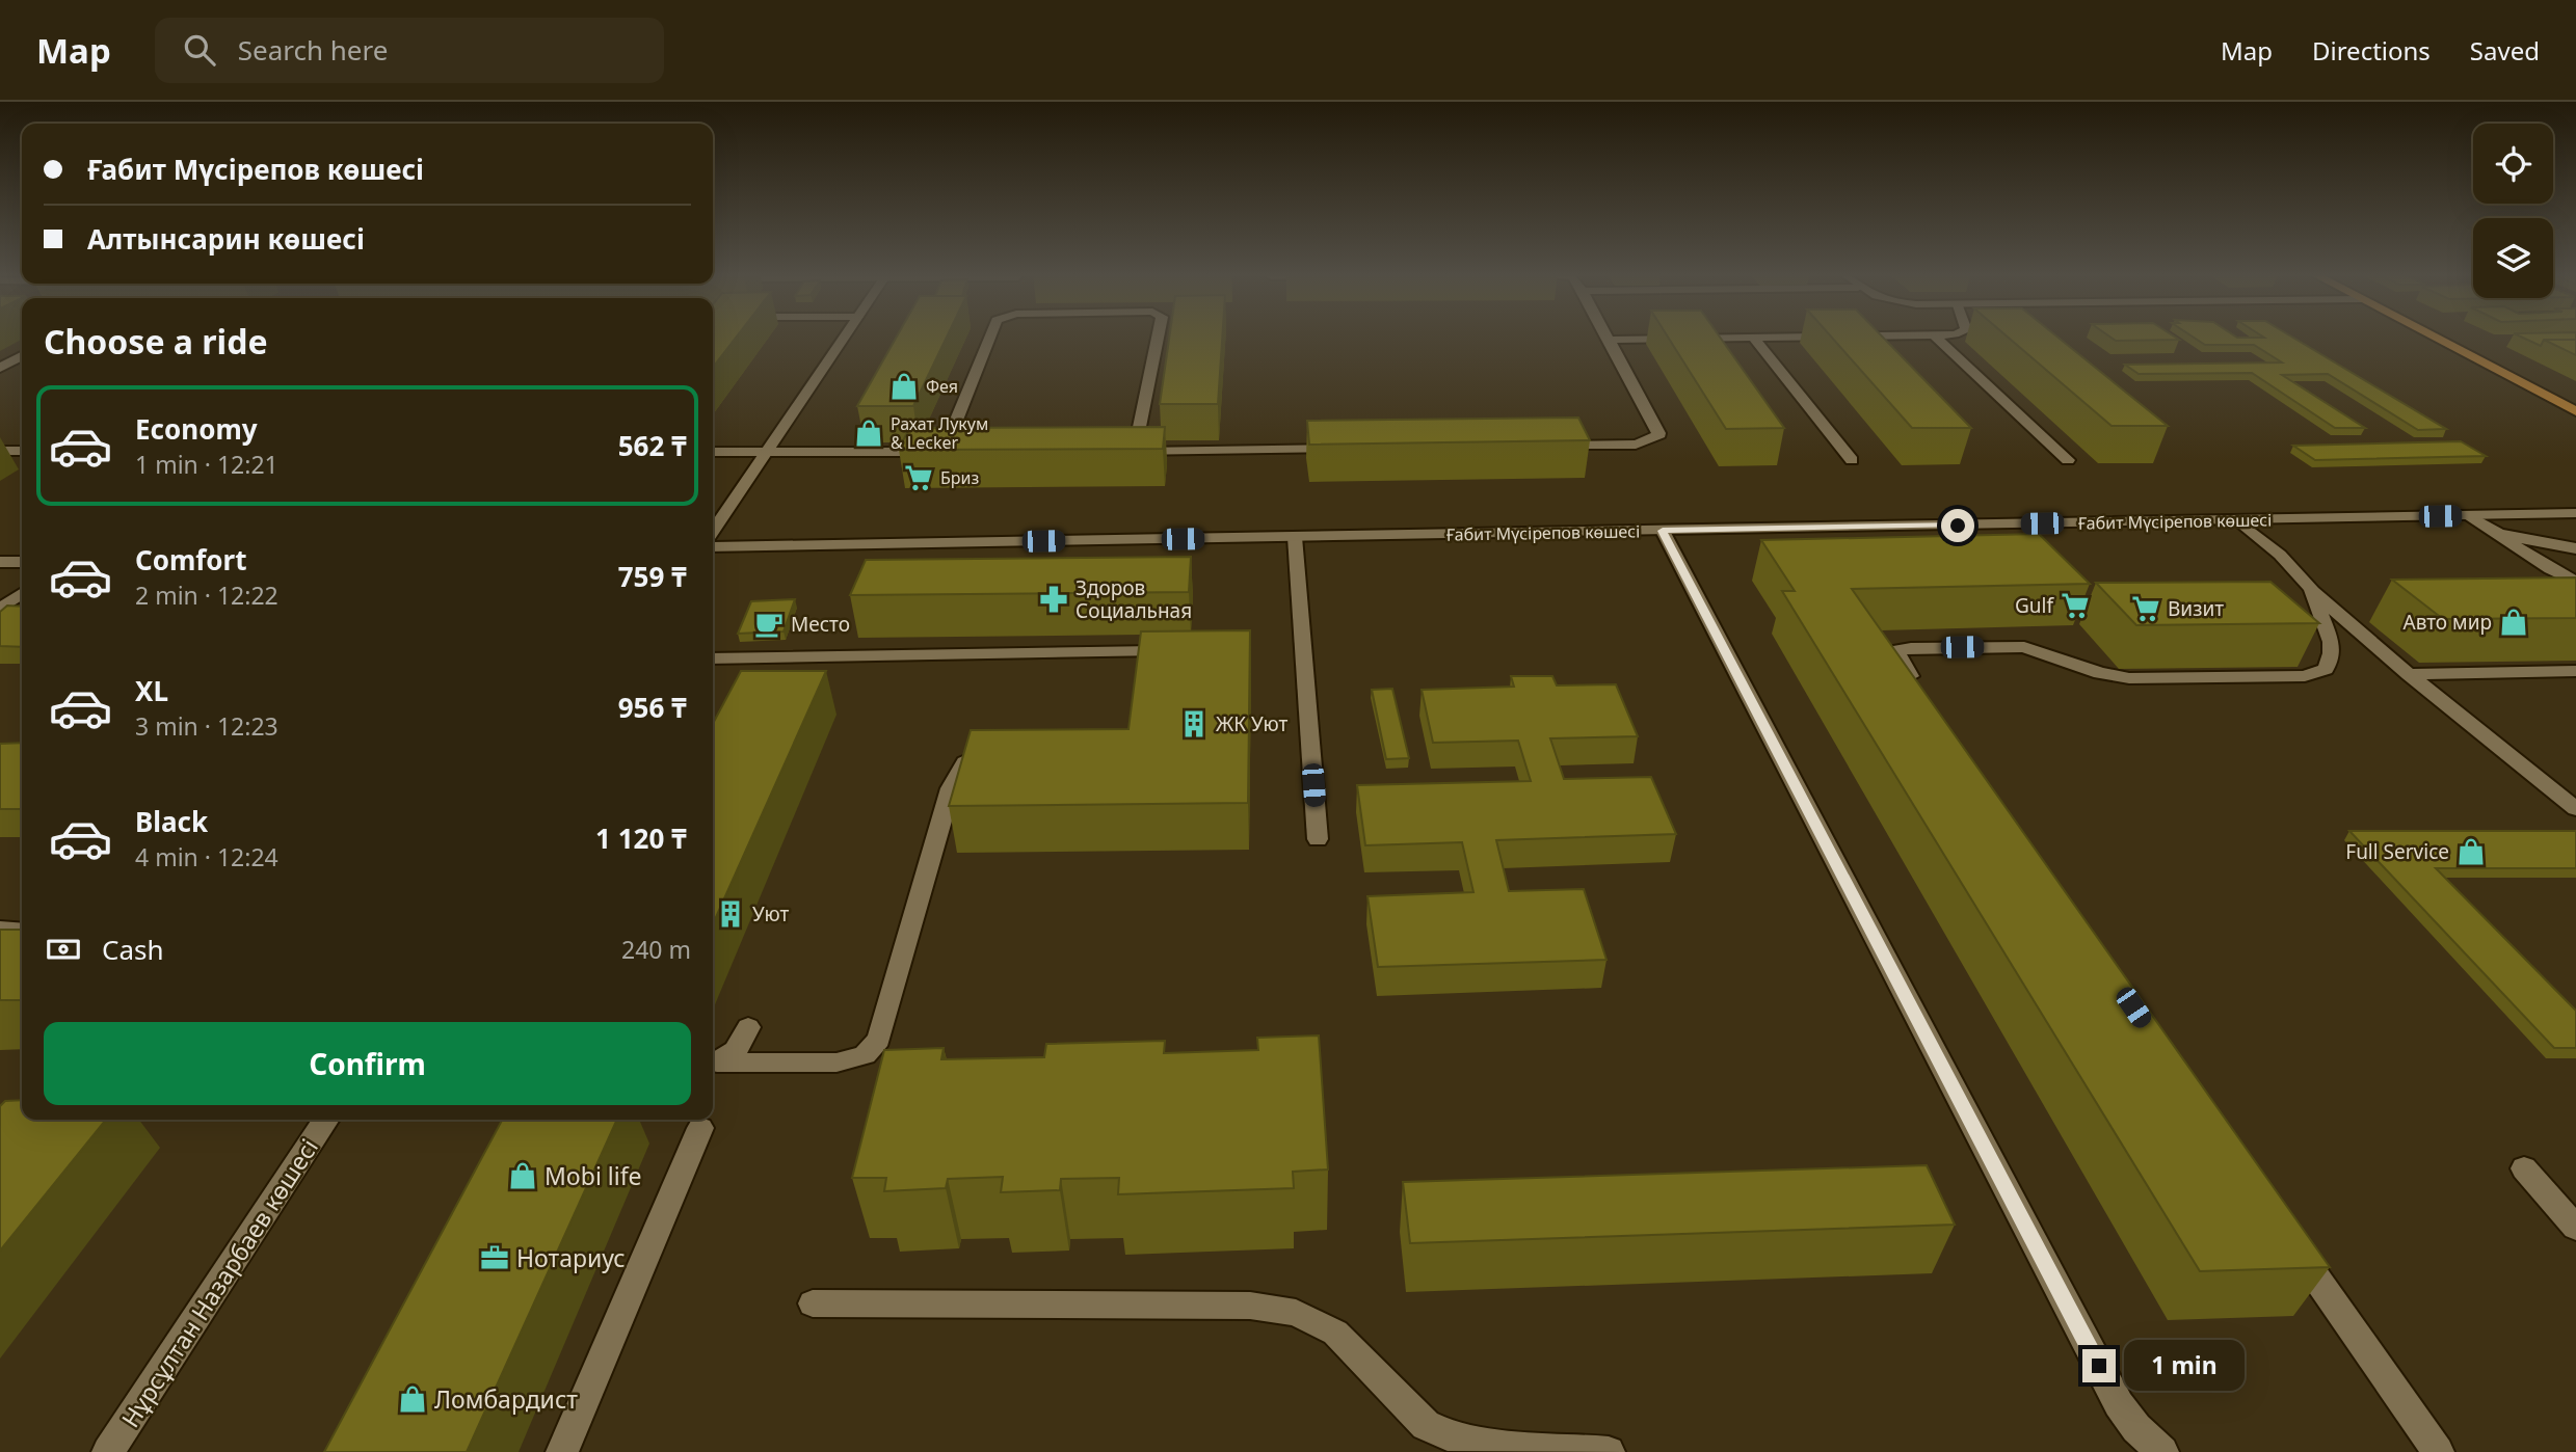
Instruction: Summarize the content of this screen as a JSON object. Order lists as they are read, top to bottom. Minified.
{"streets":{"main road":["Ғабит Мүсірепов көшесі","Нұрсұлтан Назарбаев көшесі"]},"places":{"shop":["Фея","Рахат Лукум & Lecker","Авто мир","Full Service","Mobi life","Ломбардист"],"supermarket":["Бриз","Gulf","Визит"],"pharmacy":["Здоров Социальная"],"cafe":["Место"],"building":["ЖК Уют","Уют"],"office":["Нотариус"]},"page":{"header":"Map","search":"Search here","nav":["Map","Directions","Saved"],"banner":["Ғабит Мүсірепов көшесі","Алтынсарин көшесі"],"heading":"Choose a ride","list":[{"name":"Economy","note":"1 min · 12:21","value":"562 ₸"},{"name":"Comfort","note":"2 min · 12:22","value":"759 ₸"},{"name":"XL","note":"3 min · 12:23","value":"956 ₸"},{"name":"Black","note":"4 min · 12:24","value":"1 120 ₸"}],"pay":["Cash","240 m"],"buttons":"Confirm","bubble":"1 min"}}
